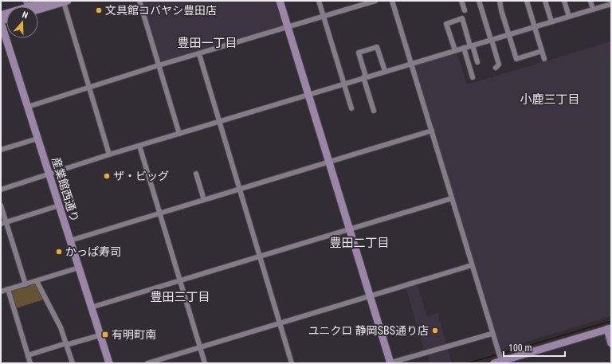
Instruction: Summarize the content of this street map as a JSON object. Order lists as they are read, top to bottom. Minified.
{"streets":{"street":["産業館西通り"]},"districts":["豊田一丁目","小鹿三丁目","豊田二丁目","豊田三丁目"],"places":{"other":["文具館コバヤシ豊田店","ザ・ビッグ","かっぱ寿司","ユニクロ 静岡SBS通り店"],"transit":["有明町南"]},"scale_bar":"100 m","north":"top"}
